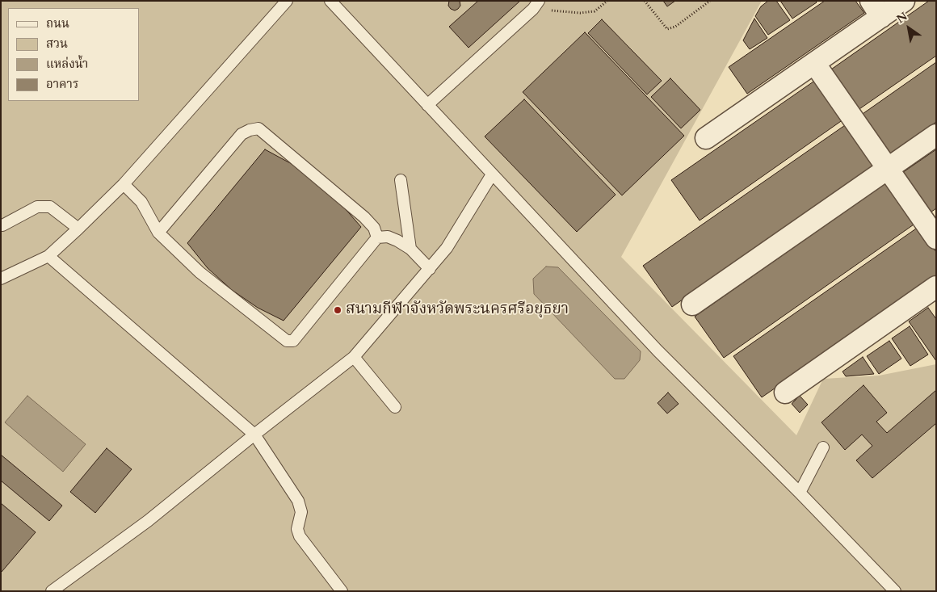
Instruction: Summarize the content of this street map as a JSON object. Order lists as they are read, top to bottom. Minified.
{"places":["สนามกีฬาจังหวัดพระนครศรีอยุธยา"],"legend":["ถนน","สวน","แหล่งน้ำ","อาคาร"],"north":"top left"}
